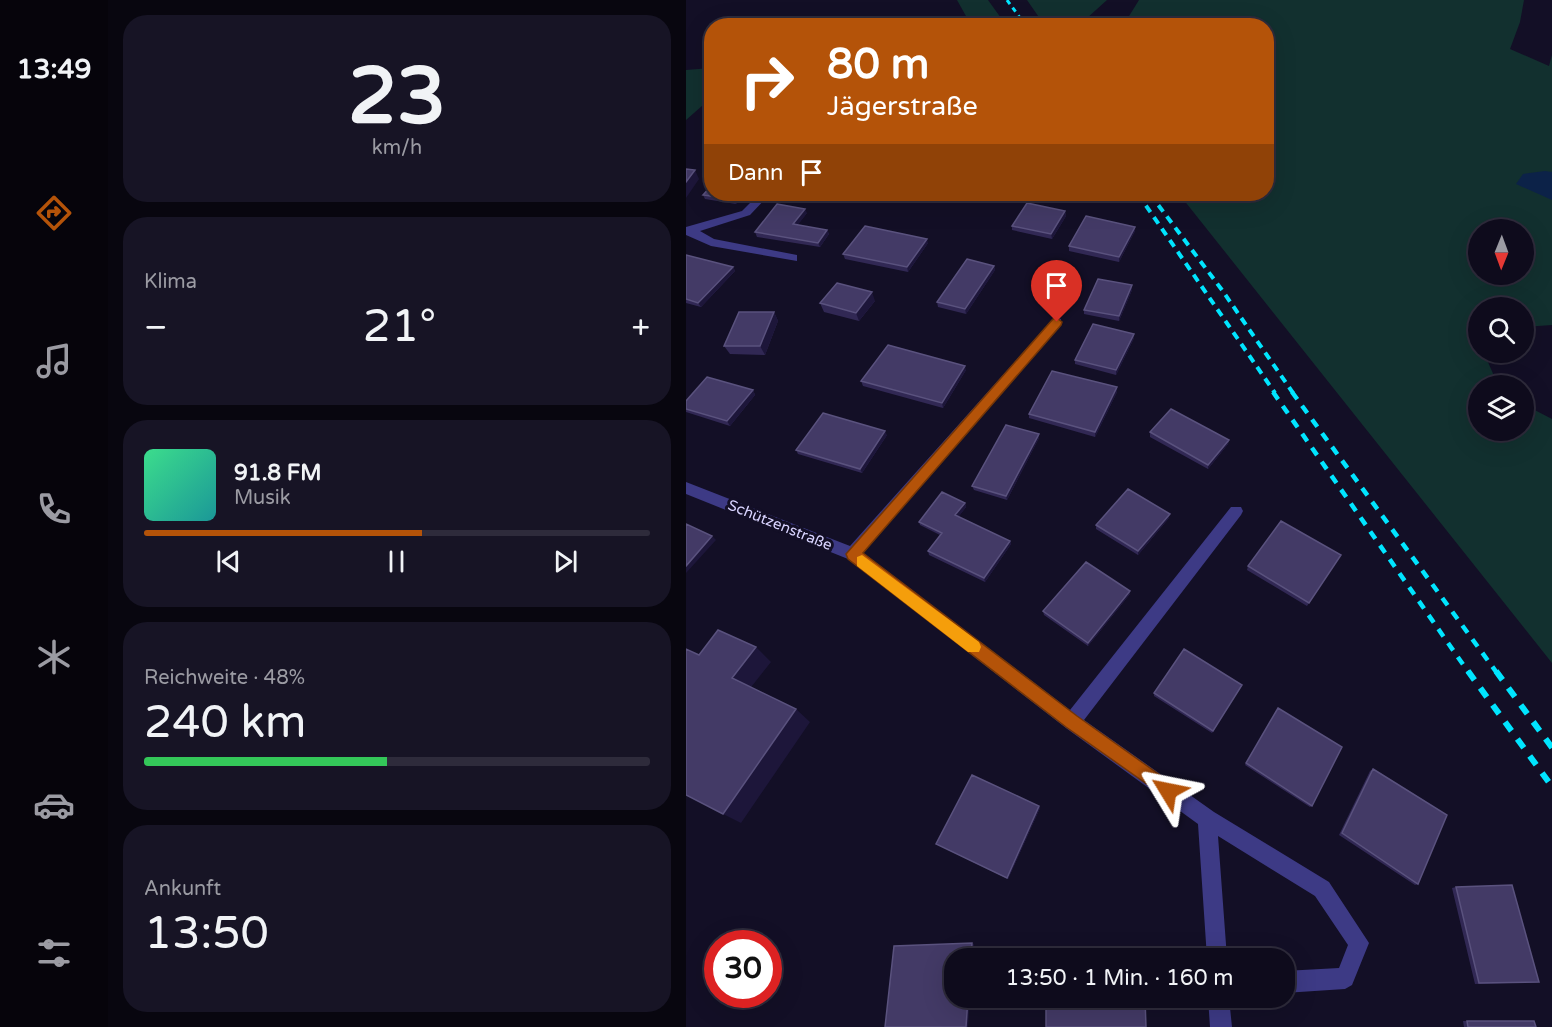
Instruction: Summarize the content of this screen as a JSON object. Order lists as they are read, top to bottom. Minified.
{"streets":{"street":["Schützenstraße"]},"north":"bottom","page":{"tabs":"13:49","tile":[["23","km/h"],"Klima",["Reichweite · 48%","240 km"],["Ankunft","13:50"]],"turn":["80 m","Jägerstraße"],"then":"Dann","heat":["−","21°","+"],"song":["91.8 FM","Musik"],"limit":"30","trip":"13:50 · 1 Min. · 160 m"}}
